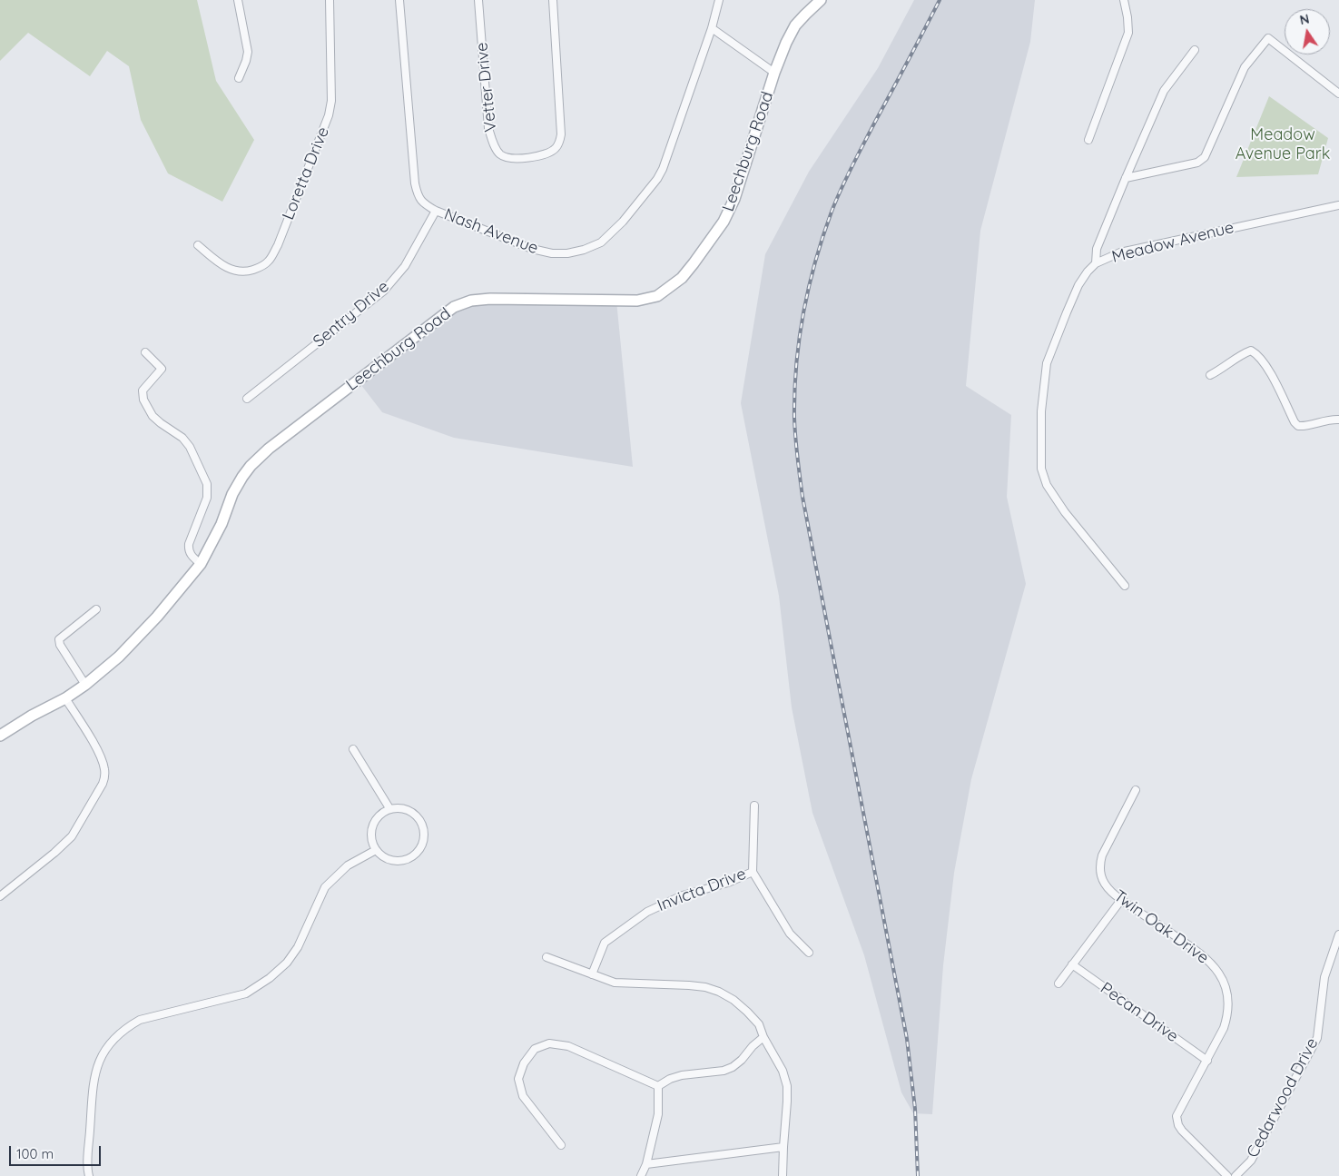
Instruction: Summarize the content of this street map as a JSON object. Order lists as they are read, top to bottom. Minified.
{"streets":{"street":["Vetter Drive","Leechburg Road","Loretta Drive","Nash Avenue","Meadow Avenue","Sentry Drive","Invicta Drive","Twin Oak Drive","Pecan Drive","Cedarwood Drive"]},"crossings":[["Nash Avenue","Sentry Drive"],["Twin Oak Drive","Pecan Drive"]],"parks":["Meadow Avenue Park"],"scale_bar":"100 m","north":"top"}
